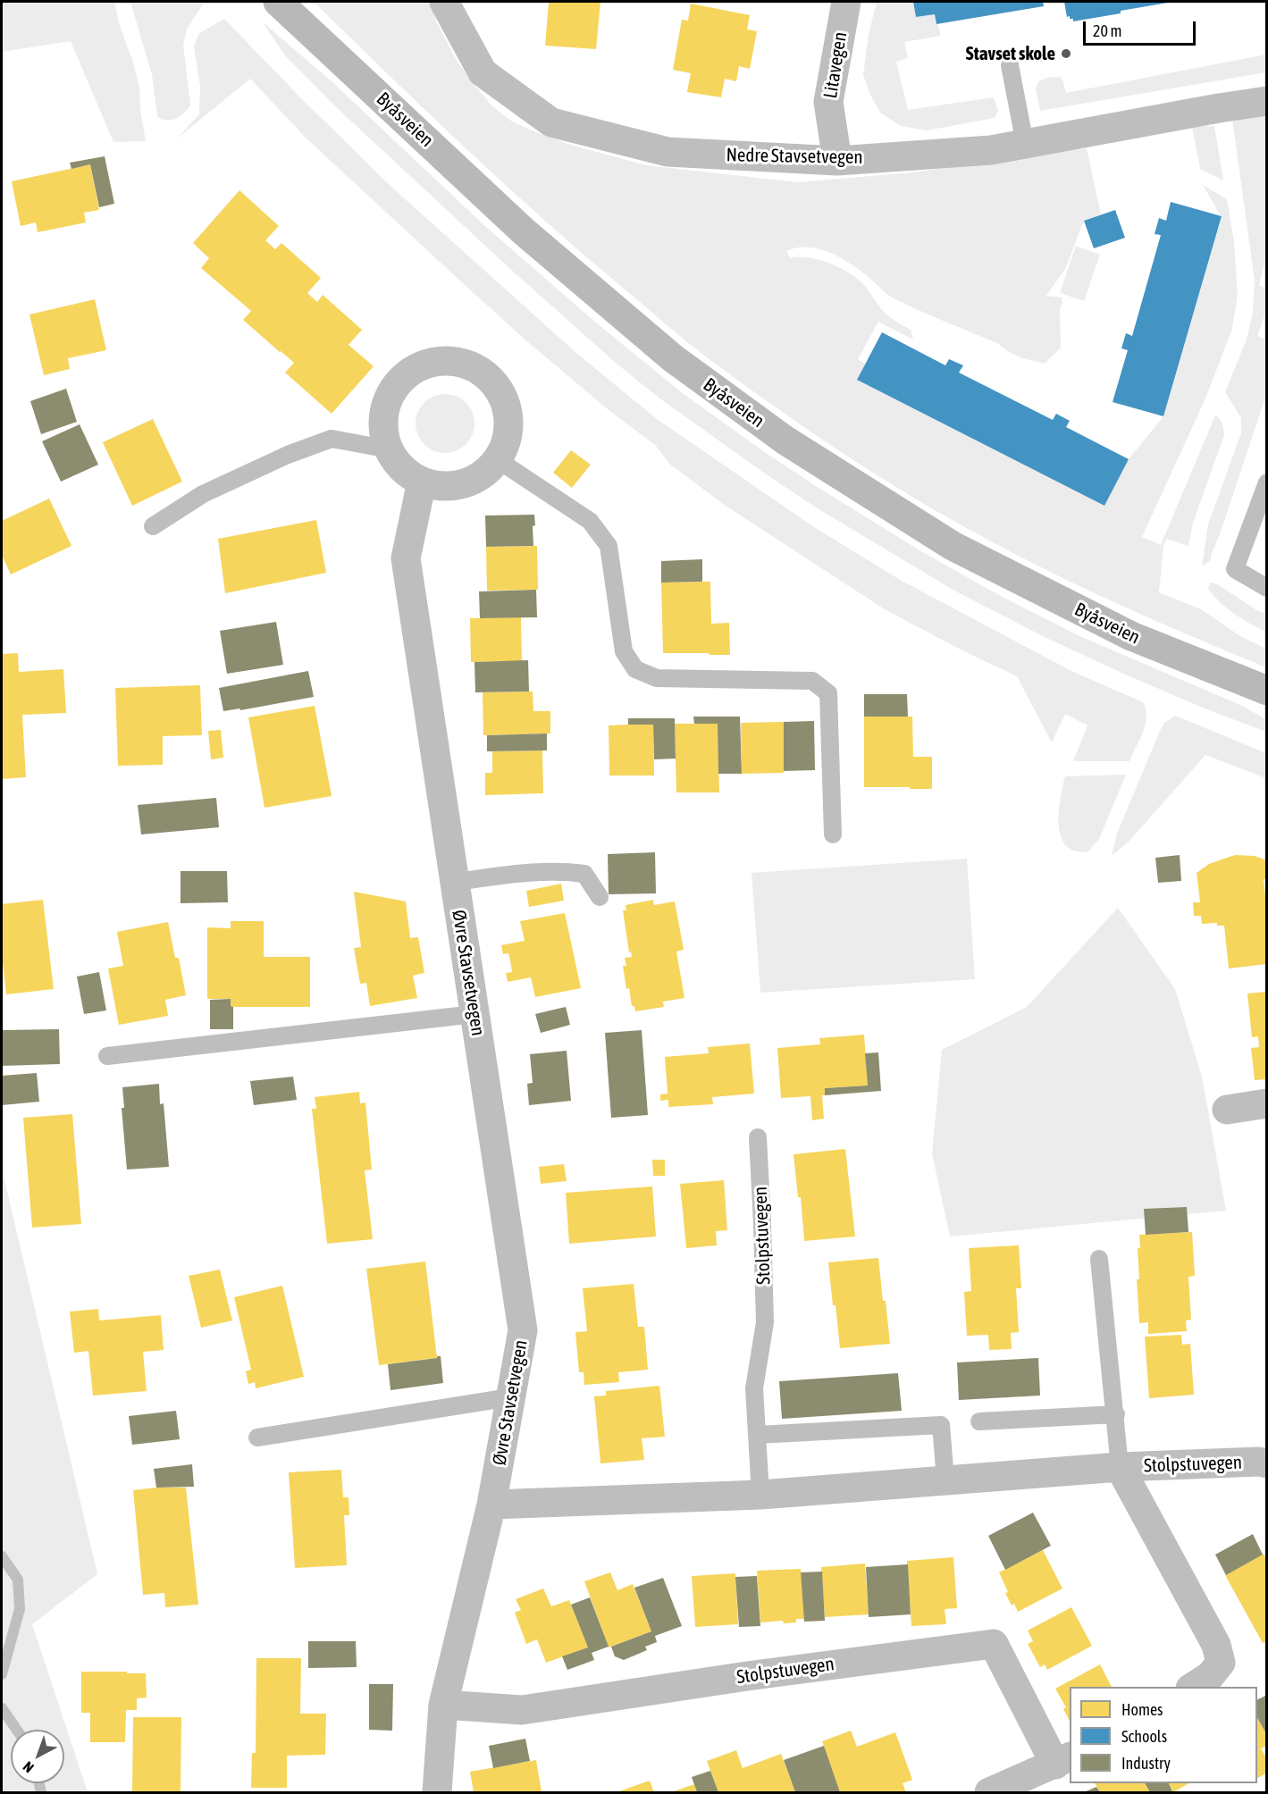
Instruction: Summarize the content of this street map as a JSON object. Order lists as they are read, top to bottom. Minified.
{"streets":{"main road":["Byåsveien"],"street":["Litavegen","Nedre Stavsetvegen","Øvre Stavsetvegen","Stolpstuvegen"]},"crossings":[["Litavegen","Nedre Stavsetvegen"],["Øvre Stavsetvegen","Stolpstuvegen"]],"places":["Stavset skole"],"legend":["Homes","Schools","Industry"],"scale_bar":"20 m","north":"bottom left"}
